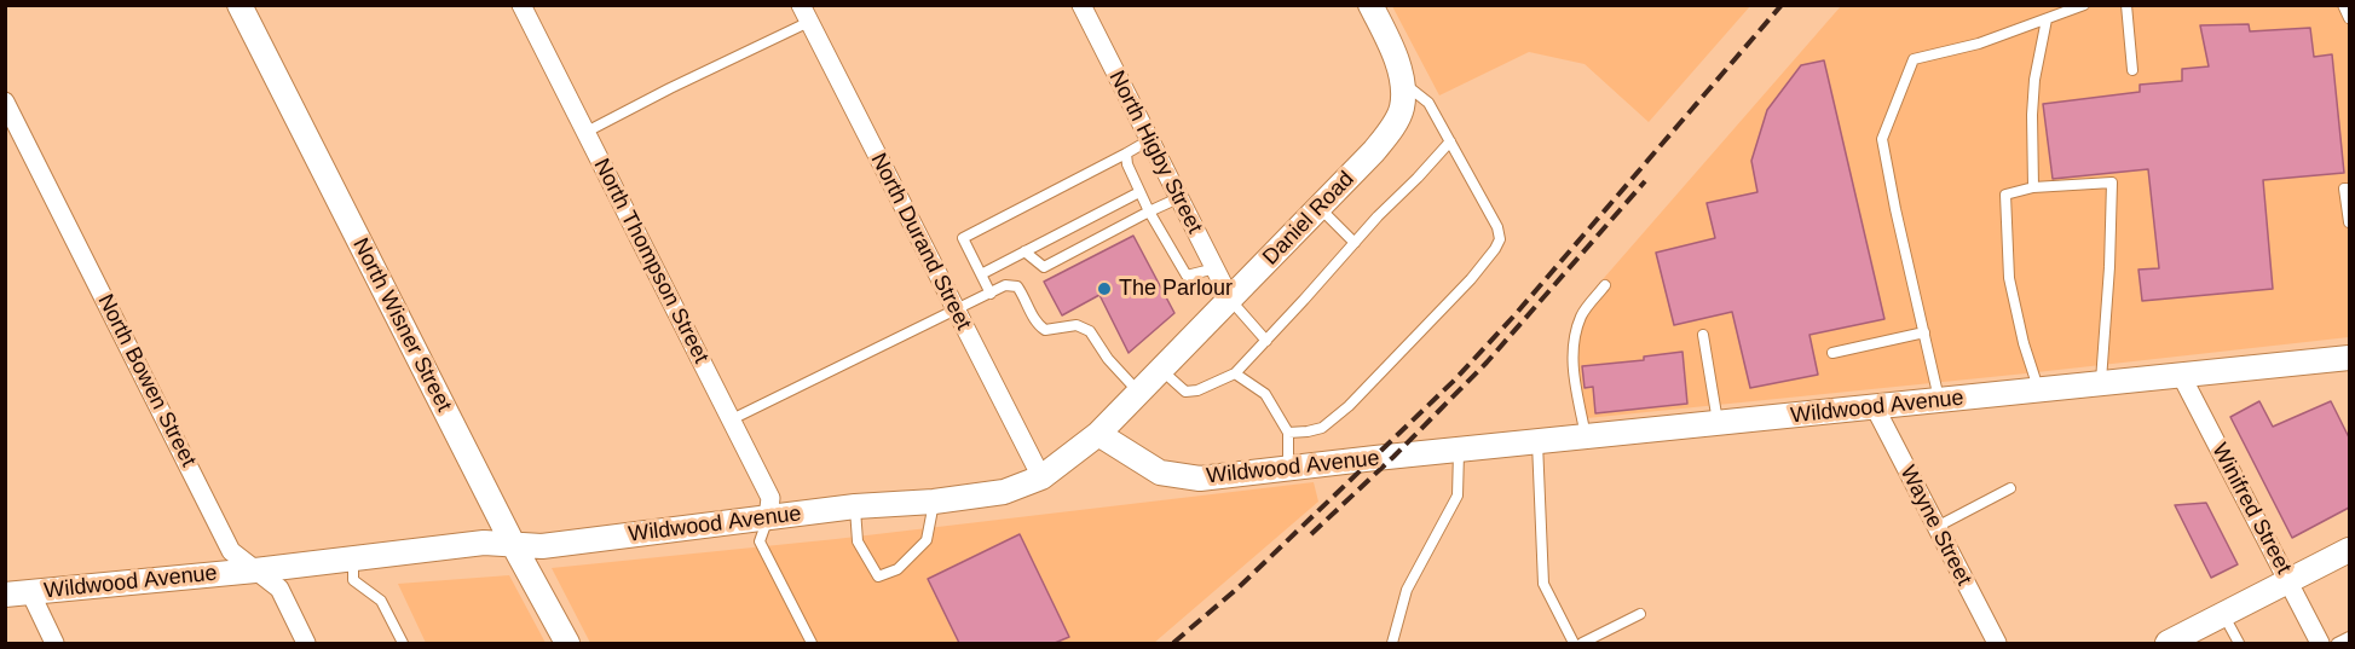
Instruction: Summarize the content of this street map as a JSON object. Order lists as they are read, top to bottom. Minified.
{"streets":{"street":["North Higby Street","Daniel Road","North Durand Street","North Thompson Street","North Wisner Street","North Bowen Street","Wildwood Avenue","Winifred Street","Wayne Street"]},"crossings":[["North Higby Street","Daniel Road"],["Daniel Road","Wildwood Avenue"],["North Durand Street","Wildwood Avenue"],["North Thompson Street","Wildwood Avenue"],["North Wisner Street","Wildwood Avenue"],["North Bowen Street","Wildwood Avenue"],["Wildwood Avenue","Winifred Street"],["Wildwood Avenue","Wayne Street"]],"places":["The Parlour"]}
